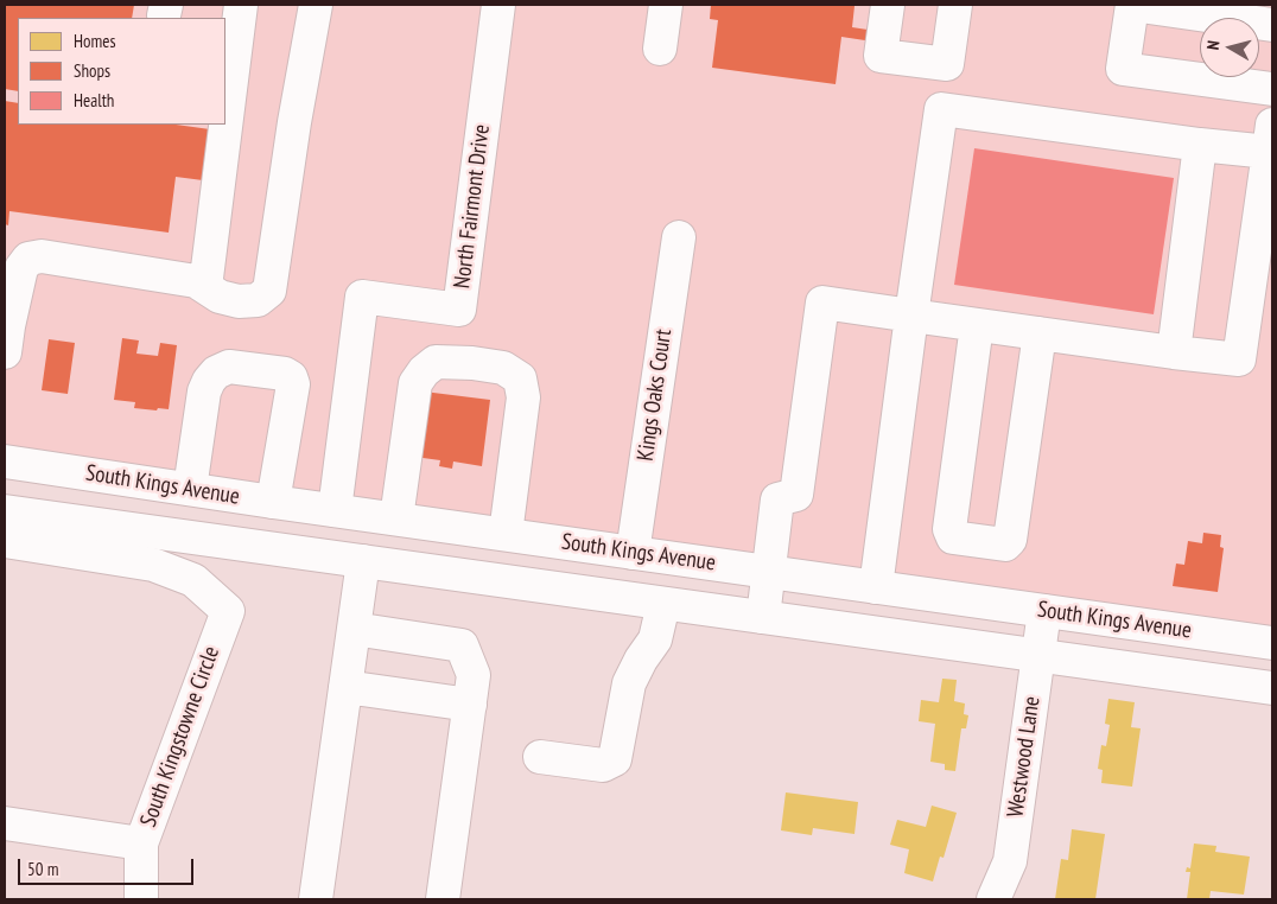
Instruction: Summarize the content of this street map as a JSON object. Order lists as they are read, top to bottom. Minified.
{"streets":{"main road":["North Fairmont Drive","Kings Oaks Court","South Kings Avenue","South Kingstowne Circle","Westwood Lane"]},"crossings":[["North Fairmont Drive","South Kings Avenue"],["Kings Oaks Court","South Kings Avenue"],["South Kings Avenue","Westwood Lane"]],"legend":["Homes","Shops","Health"],"scale_bar":"50 m","north":"left"}
